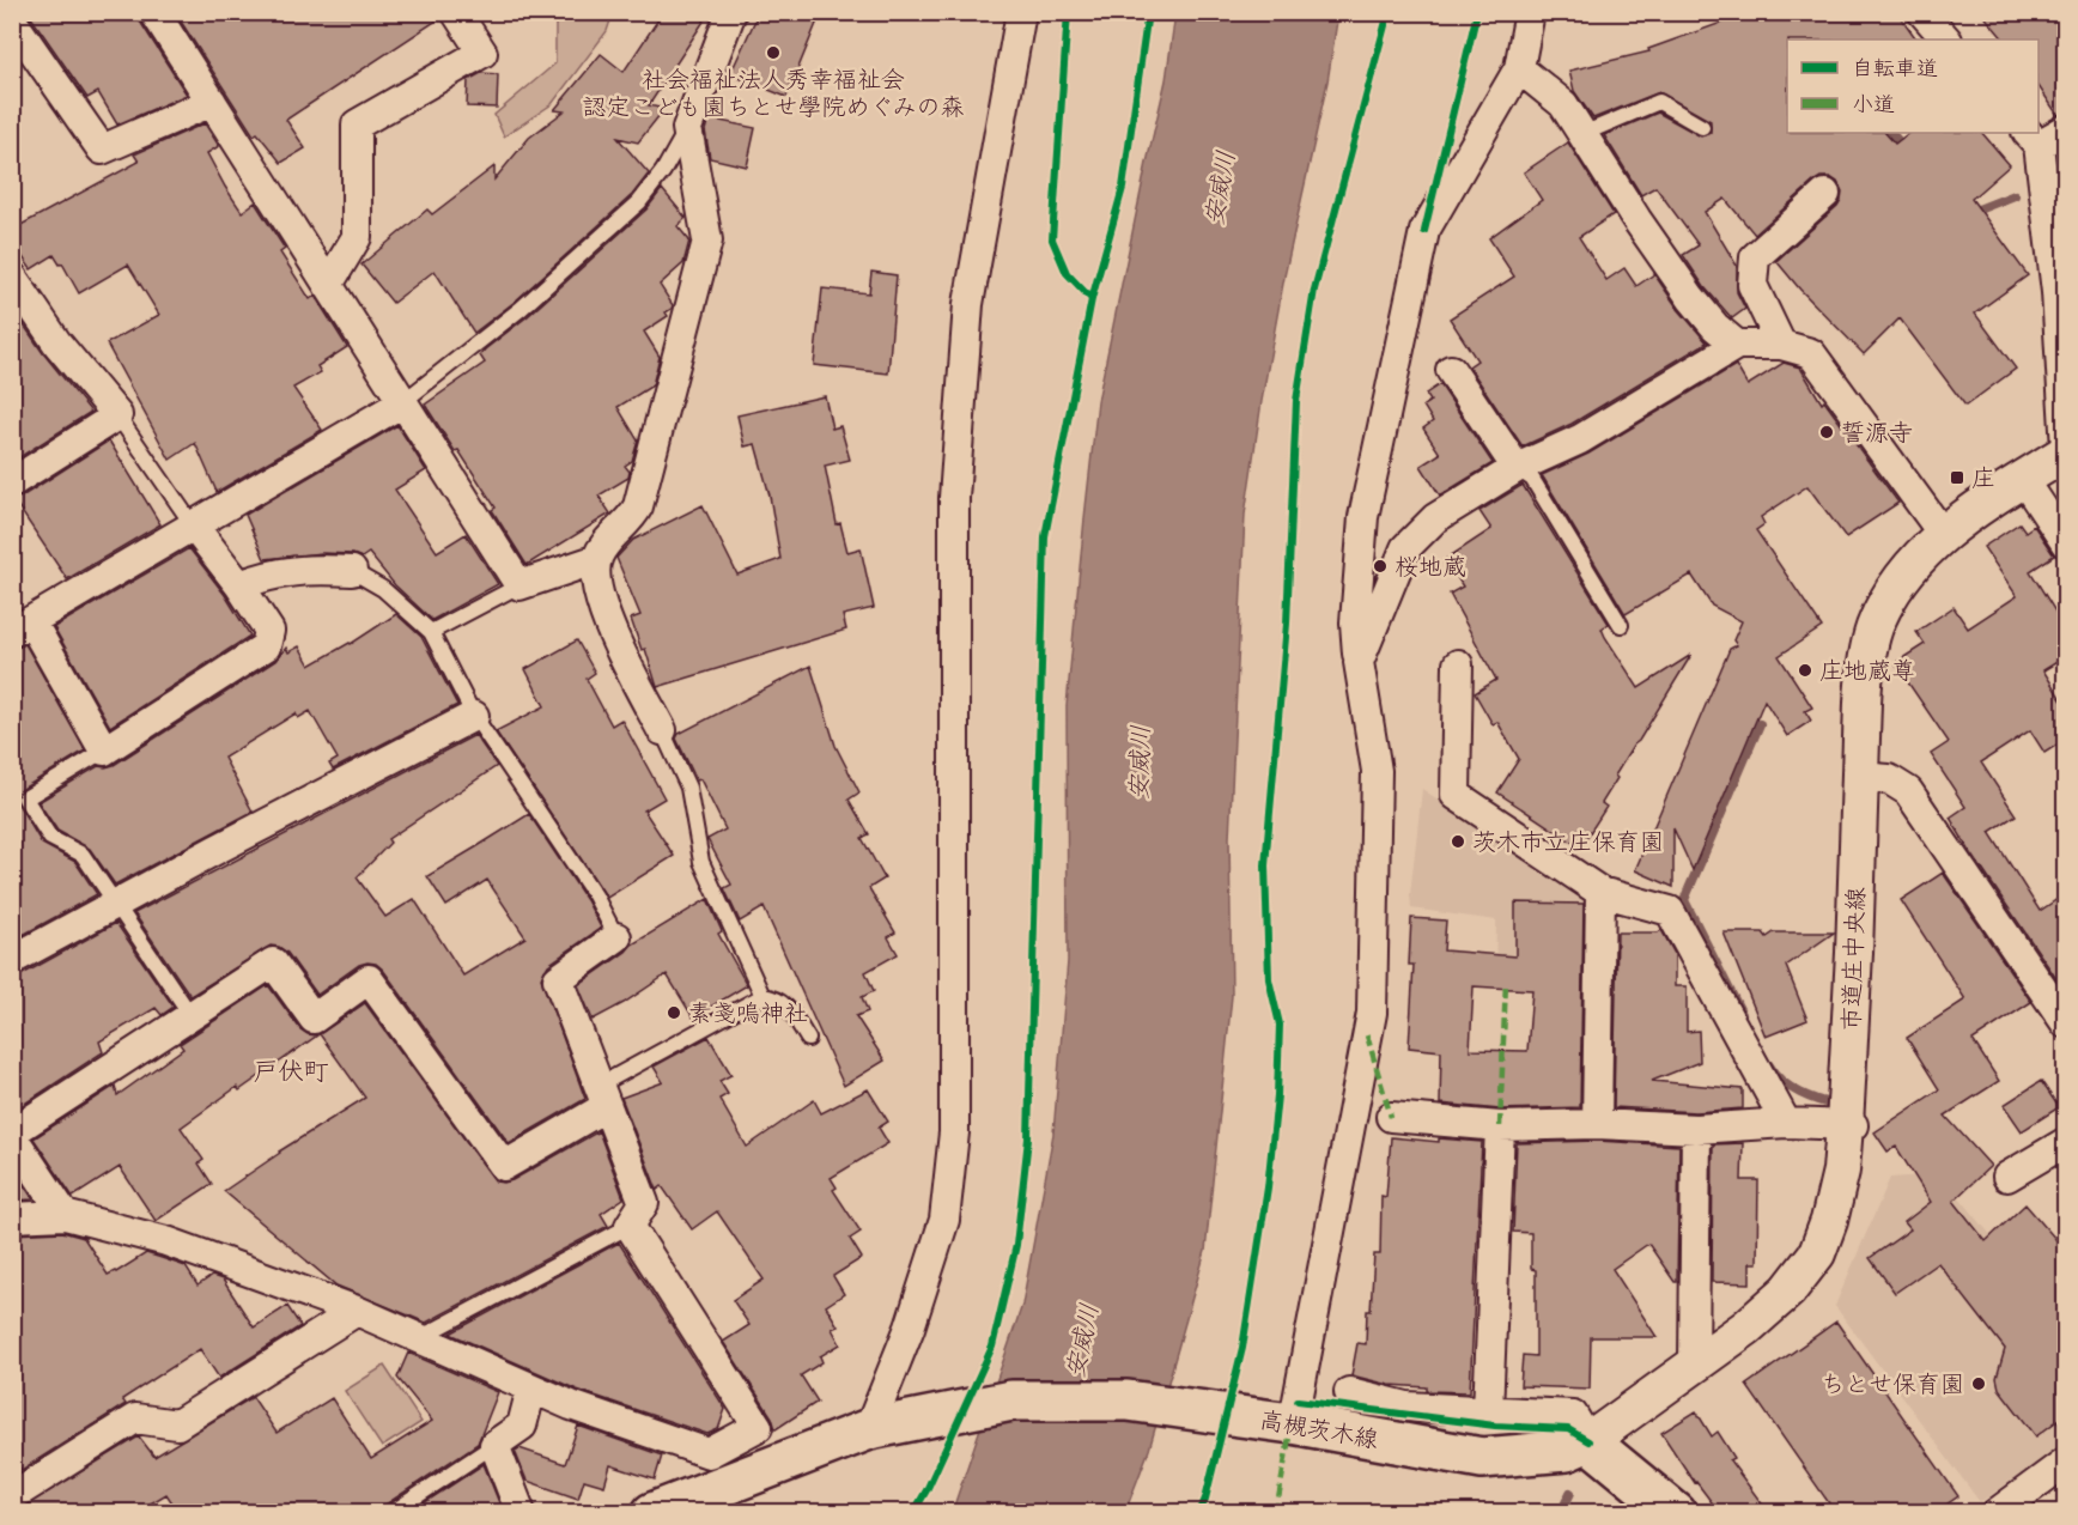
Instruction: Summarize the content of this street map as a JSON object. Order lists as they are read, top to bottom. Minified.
{"streets":{"main road":["高槻茨木線"],"street":["市道庄中央線"]},"crossings":[["市道庄中央線","高槻茨木線"]],"districts":["戸伏町"],"water":["安威川"],"places":{"other":["社会福祉法人秀幸福祉会 認定こども園ちとせ學院めぐみの森","誓源寺","桜地蔵","庄地蔵尊","茨木市立庄保育園","素戔嗚神社","ちとせ保育園"],"transit":["庄"]},"legend":["自転車道","小道"]}
